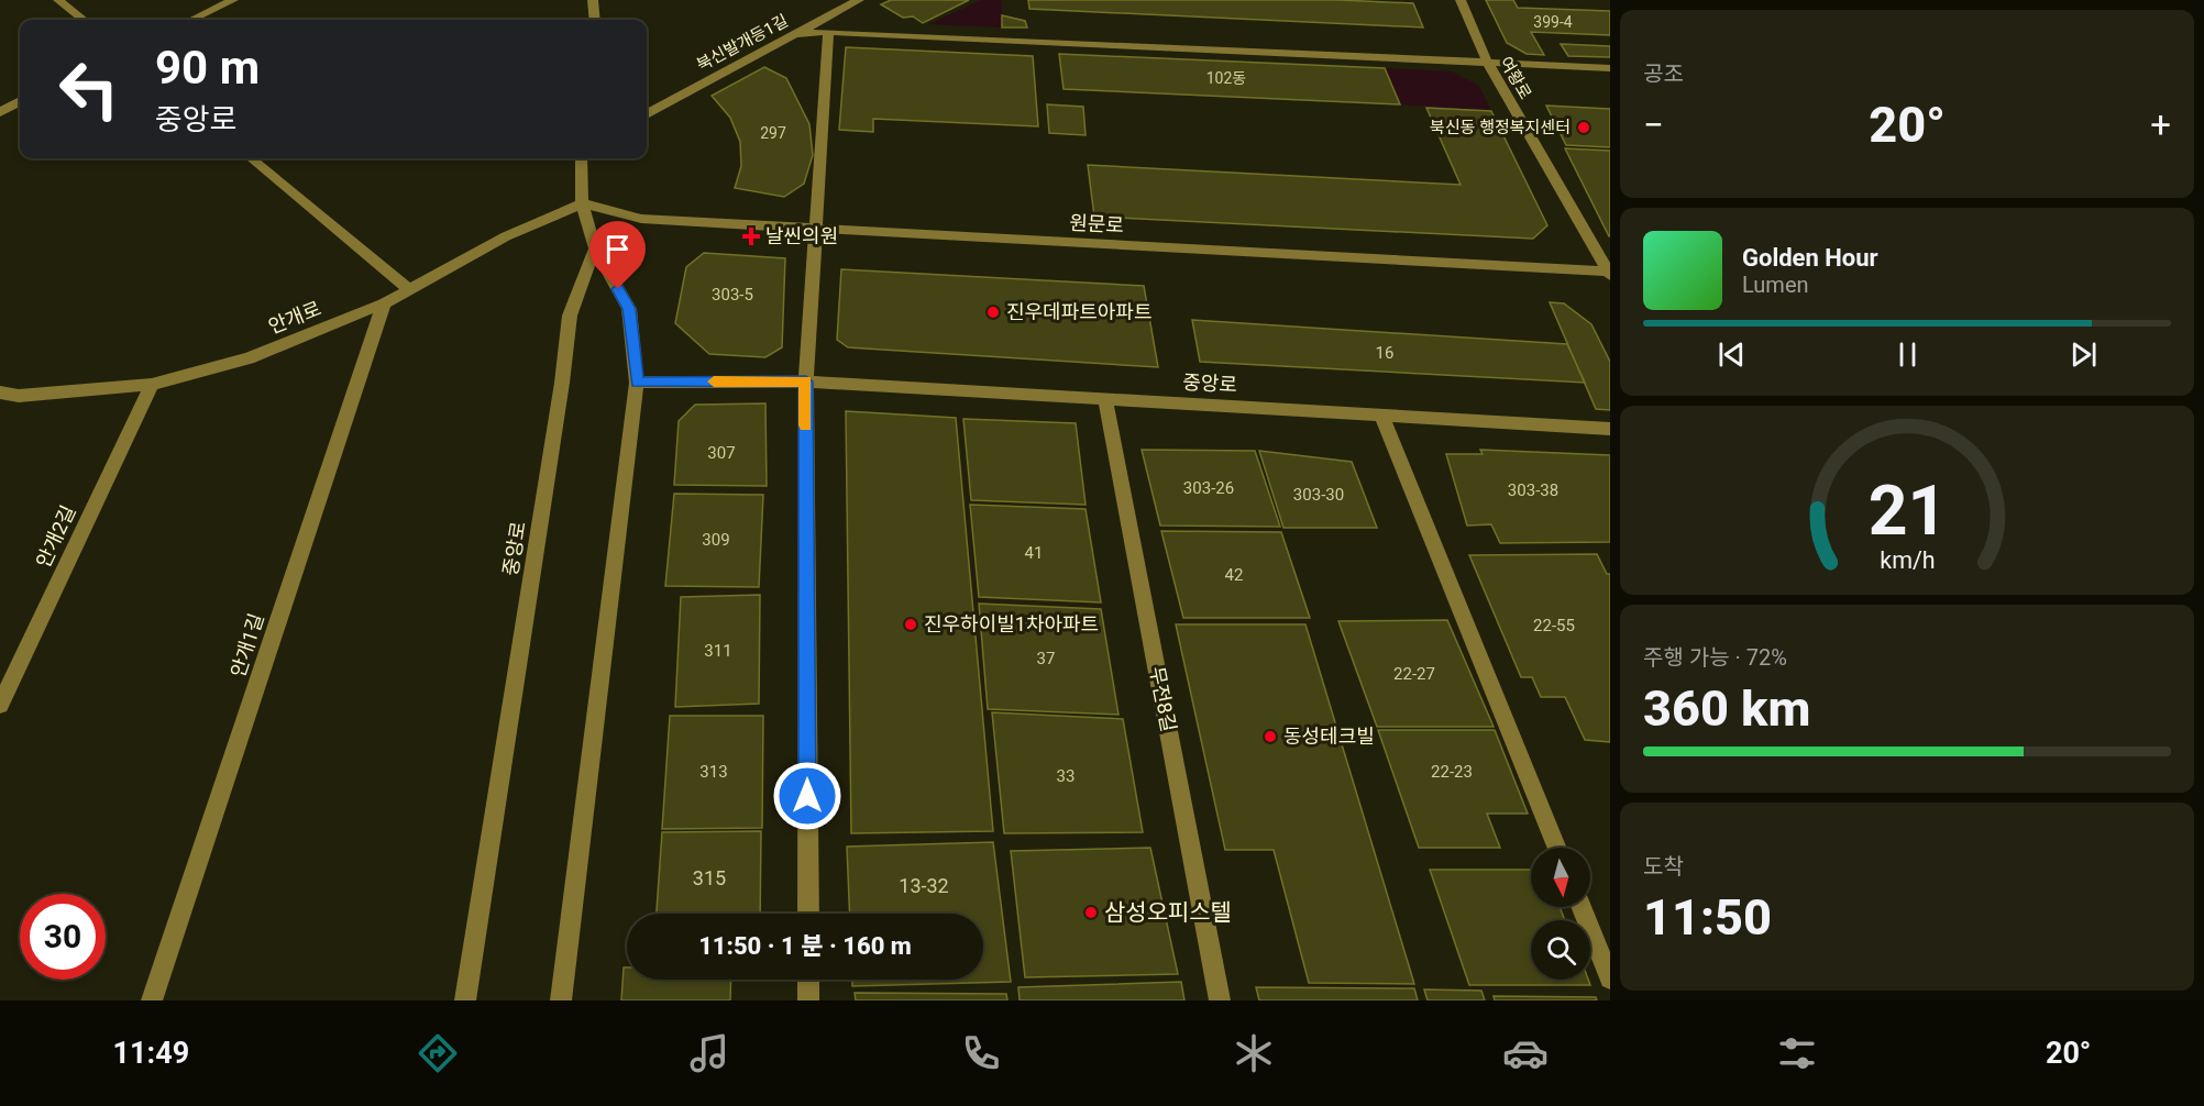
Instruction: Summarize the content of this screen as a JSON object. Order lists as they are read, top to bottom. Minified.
{"streets":{"street":["북신발개등1길","여황로","원문로","안개로","중앙로","안개2길","안개1길","무전8길"]},"crossings":[["여황로","원문로"],["원문로","안개로"],["안개로","안개2길"],["안개로","안개1길"],["중앙로","무전8길"]],"places":{"other":["북신동 행정복지센터","진우데파트아파트","진우하이빌1차아파트","동성테크빌","삼성오피스텔"],"health":["날씬의원"]},"house_numbers":["399-4","102동","297","303-5","16","307","303-26","303-38","303-30","309","41","42","22-55","311","37","22-27","313","22-23","33","315","13-32"],"north":"bottom","page":{"tile":["공조",["주행 가능 · 72%","360 km"],["도착","11:50"]],"turn":["90 m","중앙로"],"heat":["−","20°","+"],"song":["Golden Hour","Lumen"],"limit":"30","trip":"11:50 · 1 분 · 160 m","tabs":["11:49","20°"],"gauge":["21","km/h"]}}
